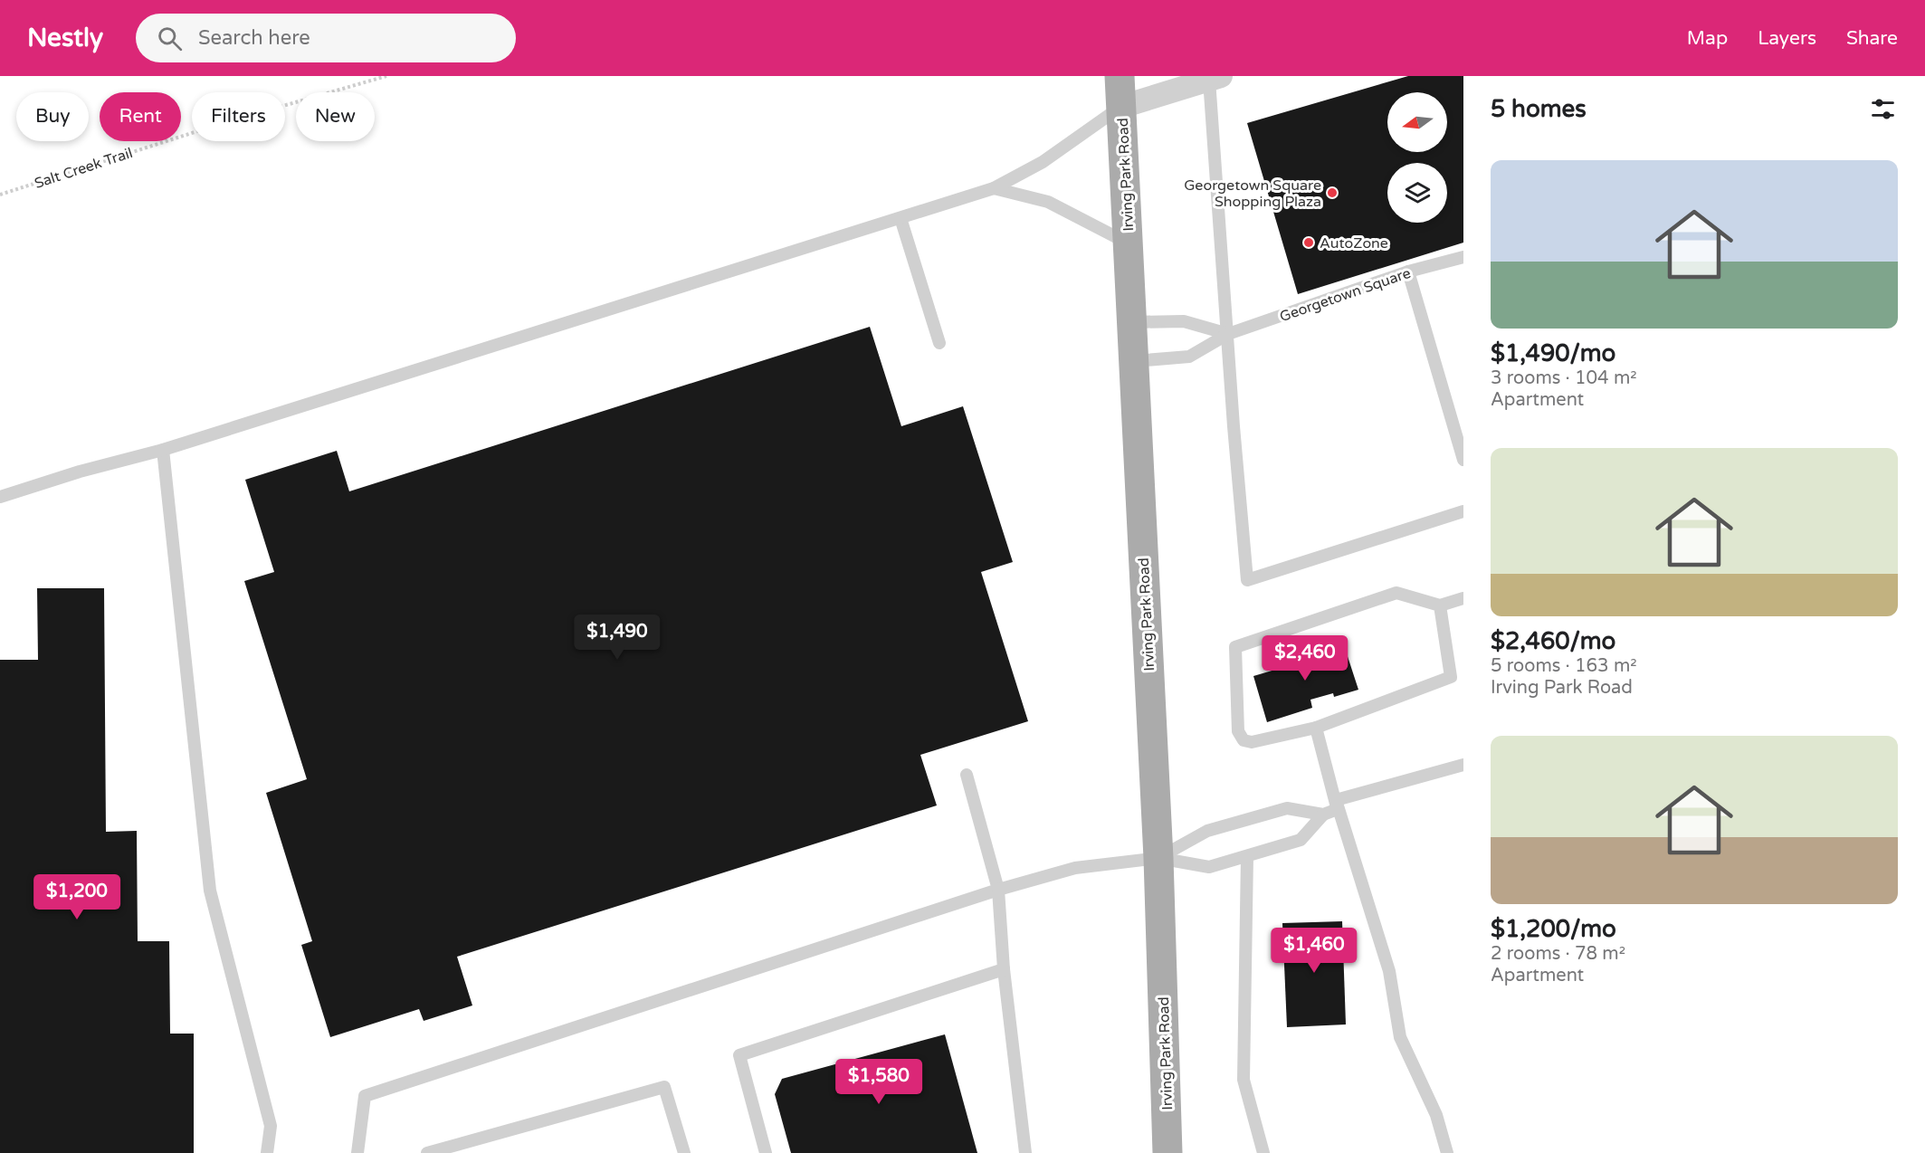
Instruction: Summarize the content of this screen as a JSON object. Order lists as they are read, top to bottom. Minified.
{"streets":{"main road":["Irving Park Road"],"lane":["Georgetown Square"],"path":["Salt Creek Trail"]},"crossings":[["Irving Park Road","Georgetown Square"]],"places":["Georgetown Square Shopping Plaza","AutoZone"],"north":"left","page":{"header":"Nestly","search":"Search here","nav":["Map","Layers","Share"],"heading":"5 homes","chip":["Buy","Rent","Filters","New"],"list":[{"name":"$1,490/mo","note":"3 rooms · 104 m² · Apartment"},{"name":"$2,460/mo","note":"5 rooms · 163 m² · Irving Park Road"},{"name":"$1,200/mo","note":"2 rooms · 78 m² · Apartment"}],"price":["$1,490","$2,460","$1,200","$1,460","$1,580"]}}
